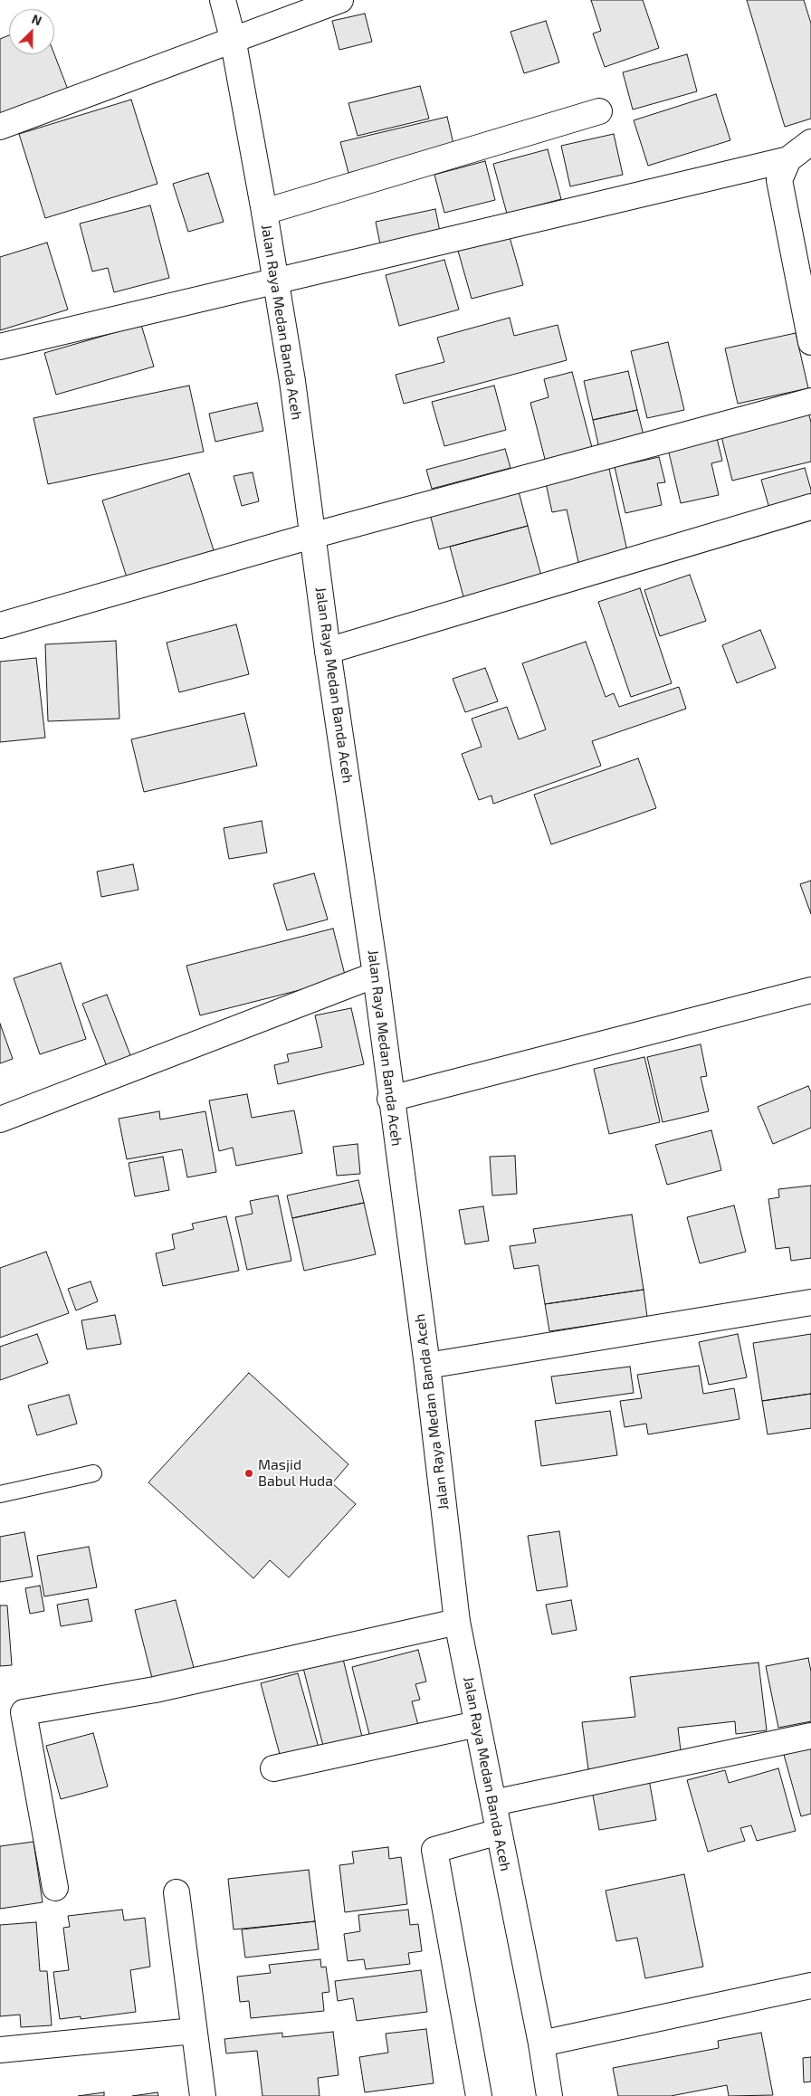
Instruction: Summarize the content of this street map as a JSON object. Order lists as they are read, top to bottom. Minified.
{"streets":{"main road":["Jalan Raya Medan Banda Aceh"]},"places":["Masjid Babul Huda"],"north":"top right"}
